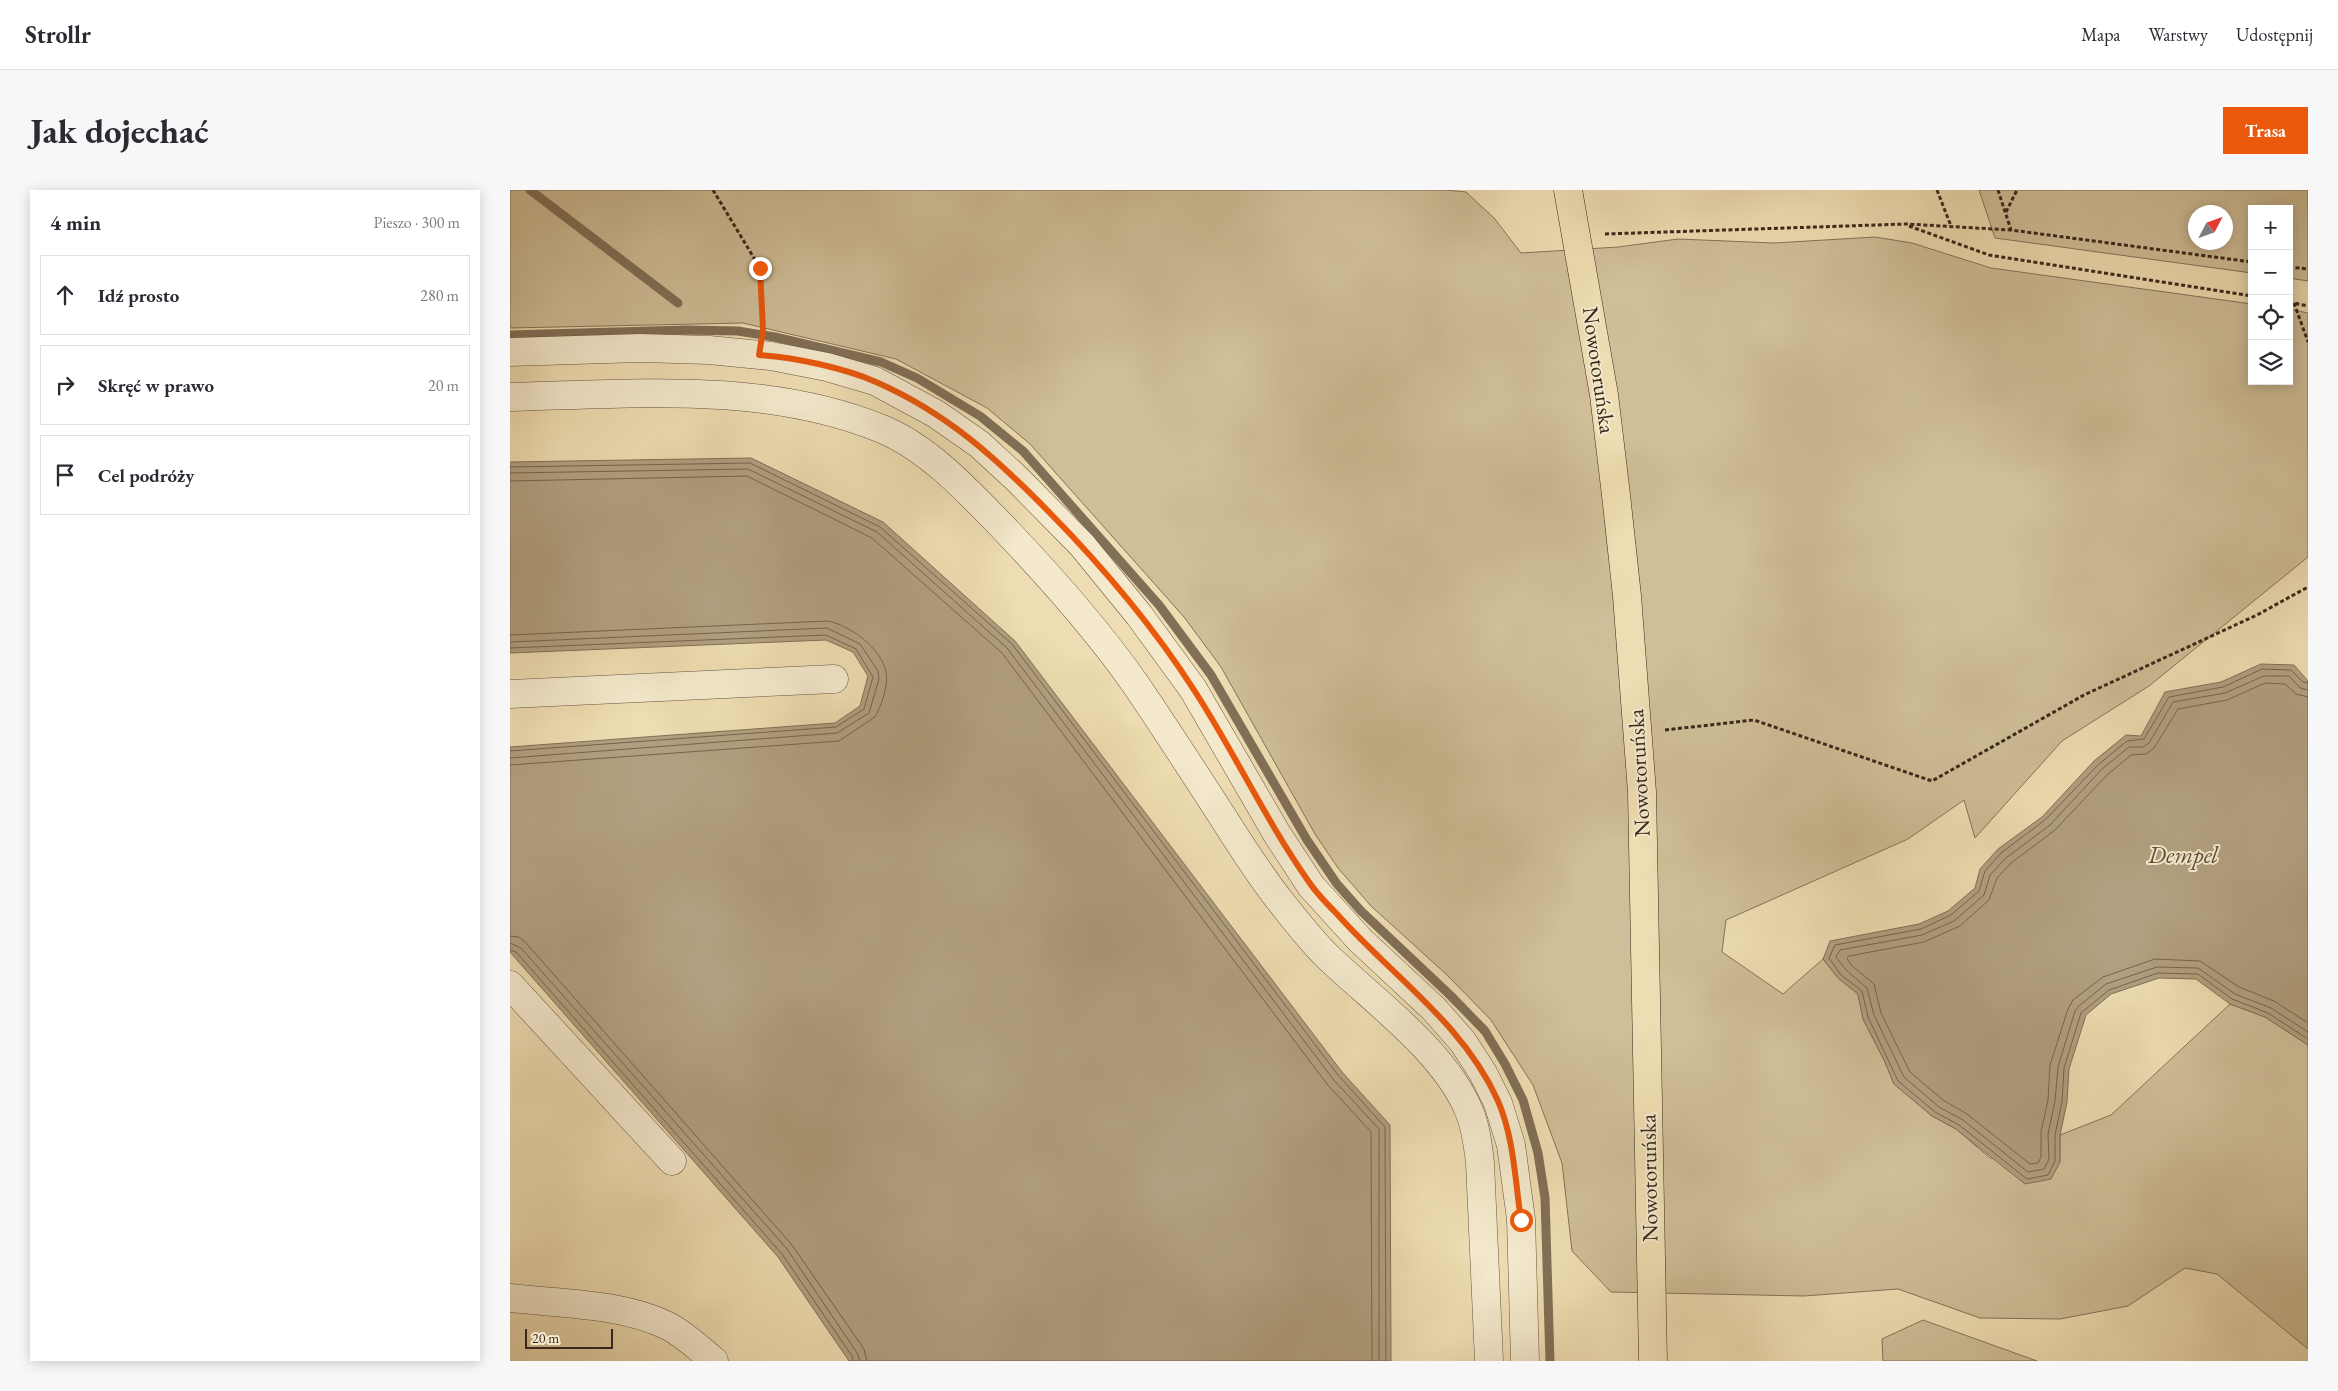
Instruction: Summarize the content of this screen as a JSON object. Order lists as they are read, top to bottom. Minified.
{"streets":{"main road":["Nowotoruńska"]},"water":["Dempel"],"scale_bar":"20 m","north":"top right","page":{"header":"Strollr","nav":["Mapa","Warstwy","Udostępnij"],"buttons":"Trasa","title":"Jak dojechać","heading":["4 min","Pieszo · 300 m"],"map_buttons":["+","−"],"list":[["Idź prosto","280 m"],["Skręć w prawo","20 m"],"Cel podróży"],"scale":"20 m"}}
